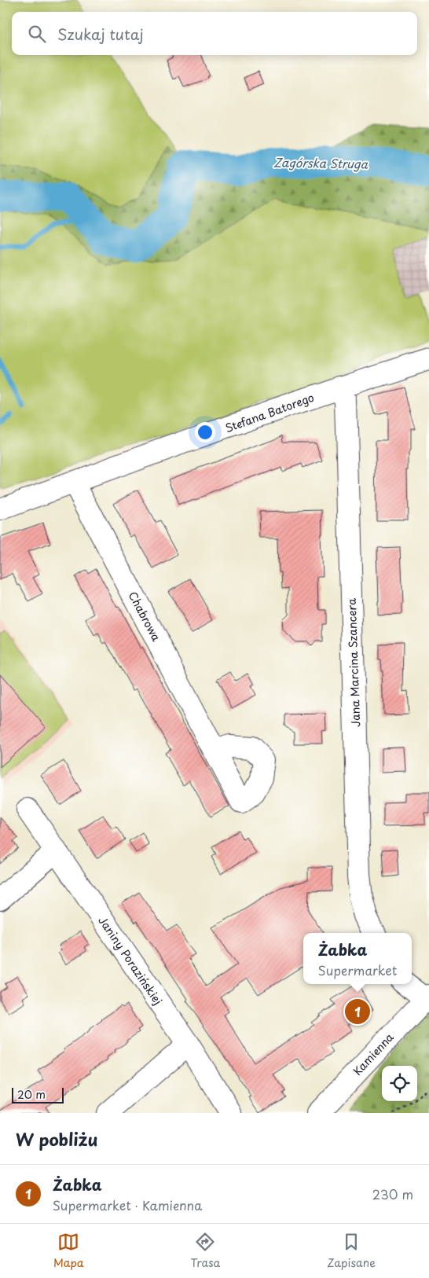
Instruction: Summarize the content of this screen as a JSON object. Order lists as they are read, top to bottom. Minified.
{"streets":{"street":["Stefana Batorego","Chabrowa","Jana Marcina Szancera","Janiny Porazińskiej","Kamienna"]},"crossings":[["Stefana Batorego","Chabrowa"],["Stefana Batorego","Jana Marcina Szancera"]],"water":["Zagórska Struga"],"scale_bar":"20 m","page":{"search":"Szukaj tutaj","popup":["Żabka","Supermarket"],"pins":"1","scale":"20 m","heading":"W pobliżu","list":[{"mark":"1","name":"Żabka","note":"Supermarket · Kamienna","value":"230 m"}],"nav":["Mapa","Trasa","Zapisane"]}}
